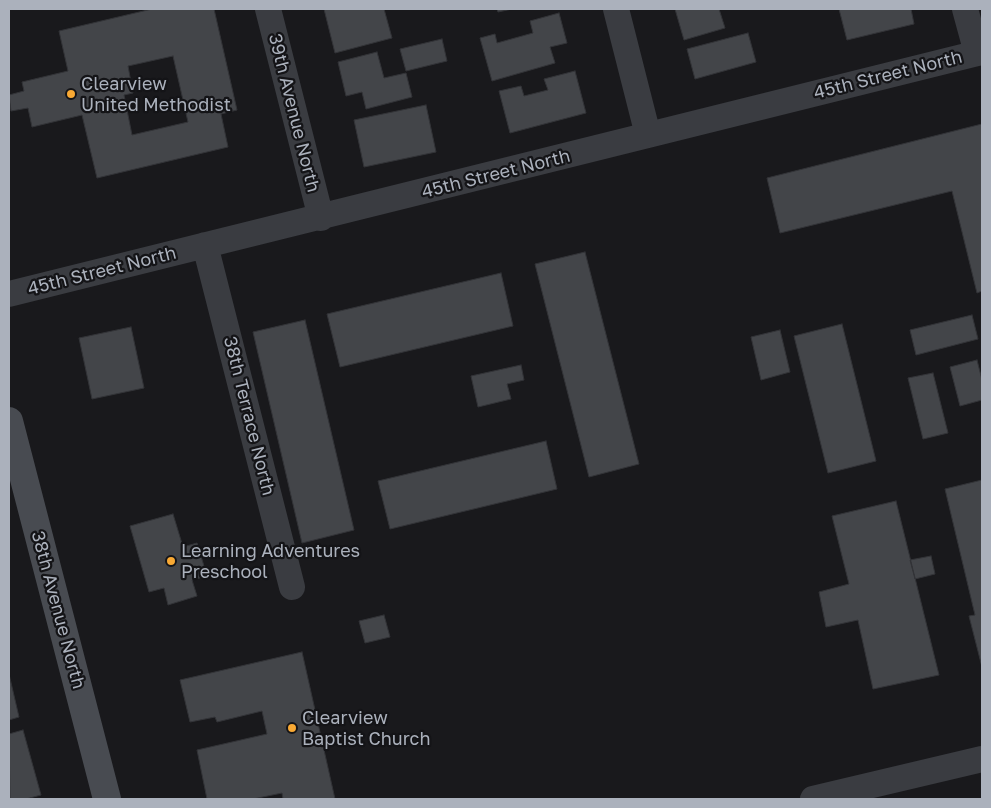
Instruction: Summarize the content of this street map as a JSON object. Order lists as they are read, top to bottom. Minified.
{"streets":{"main road":["38th Avenue North"],"street":["45th Street North","39th Avenue North","38th Terrace North"]},"crossings":[["45th Street North","39th Avenue North"],["45th Street North","38th Terrace North"]],"places":["Clearview United Methodist","Learning Adventures Preschool","Clearview Baptist Church"]}
